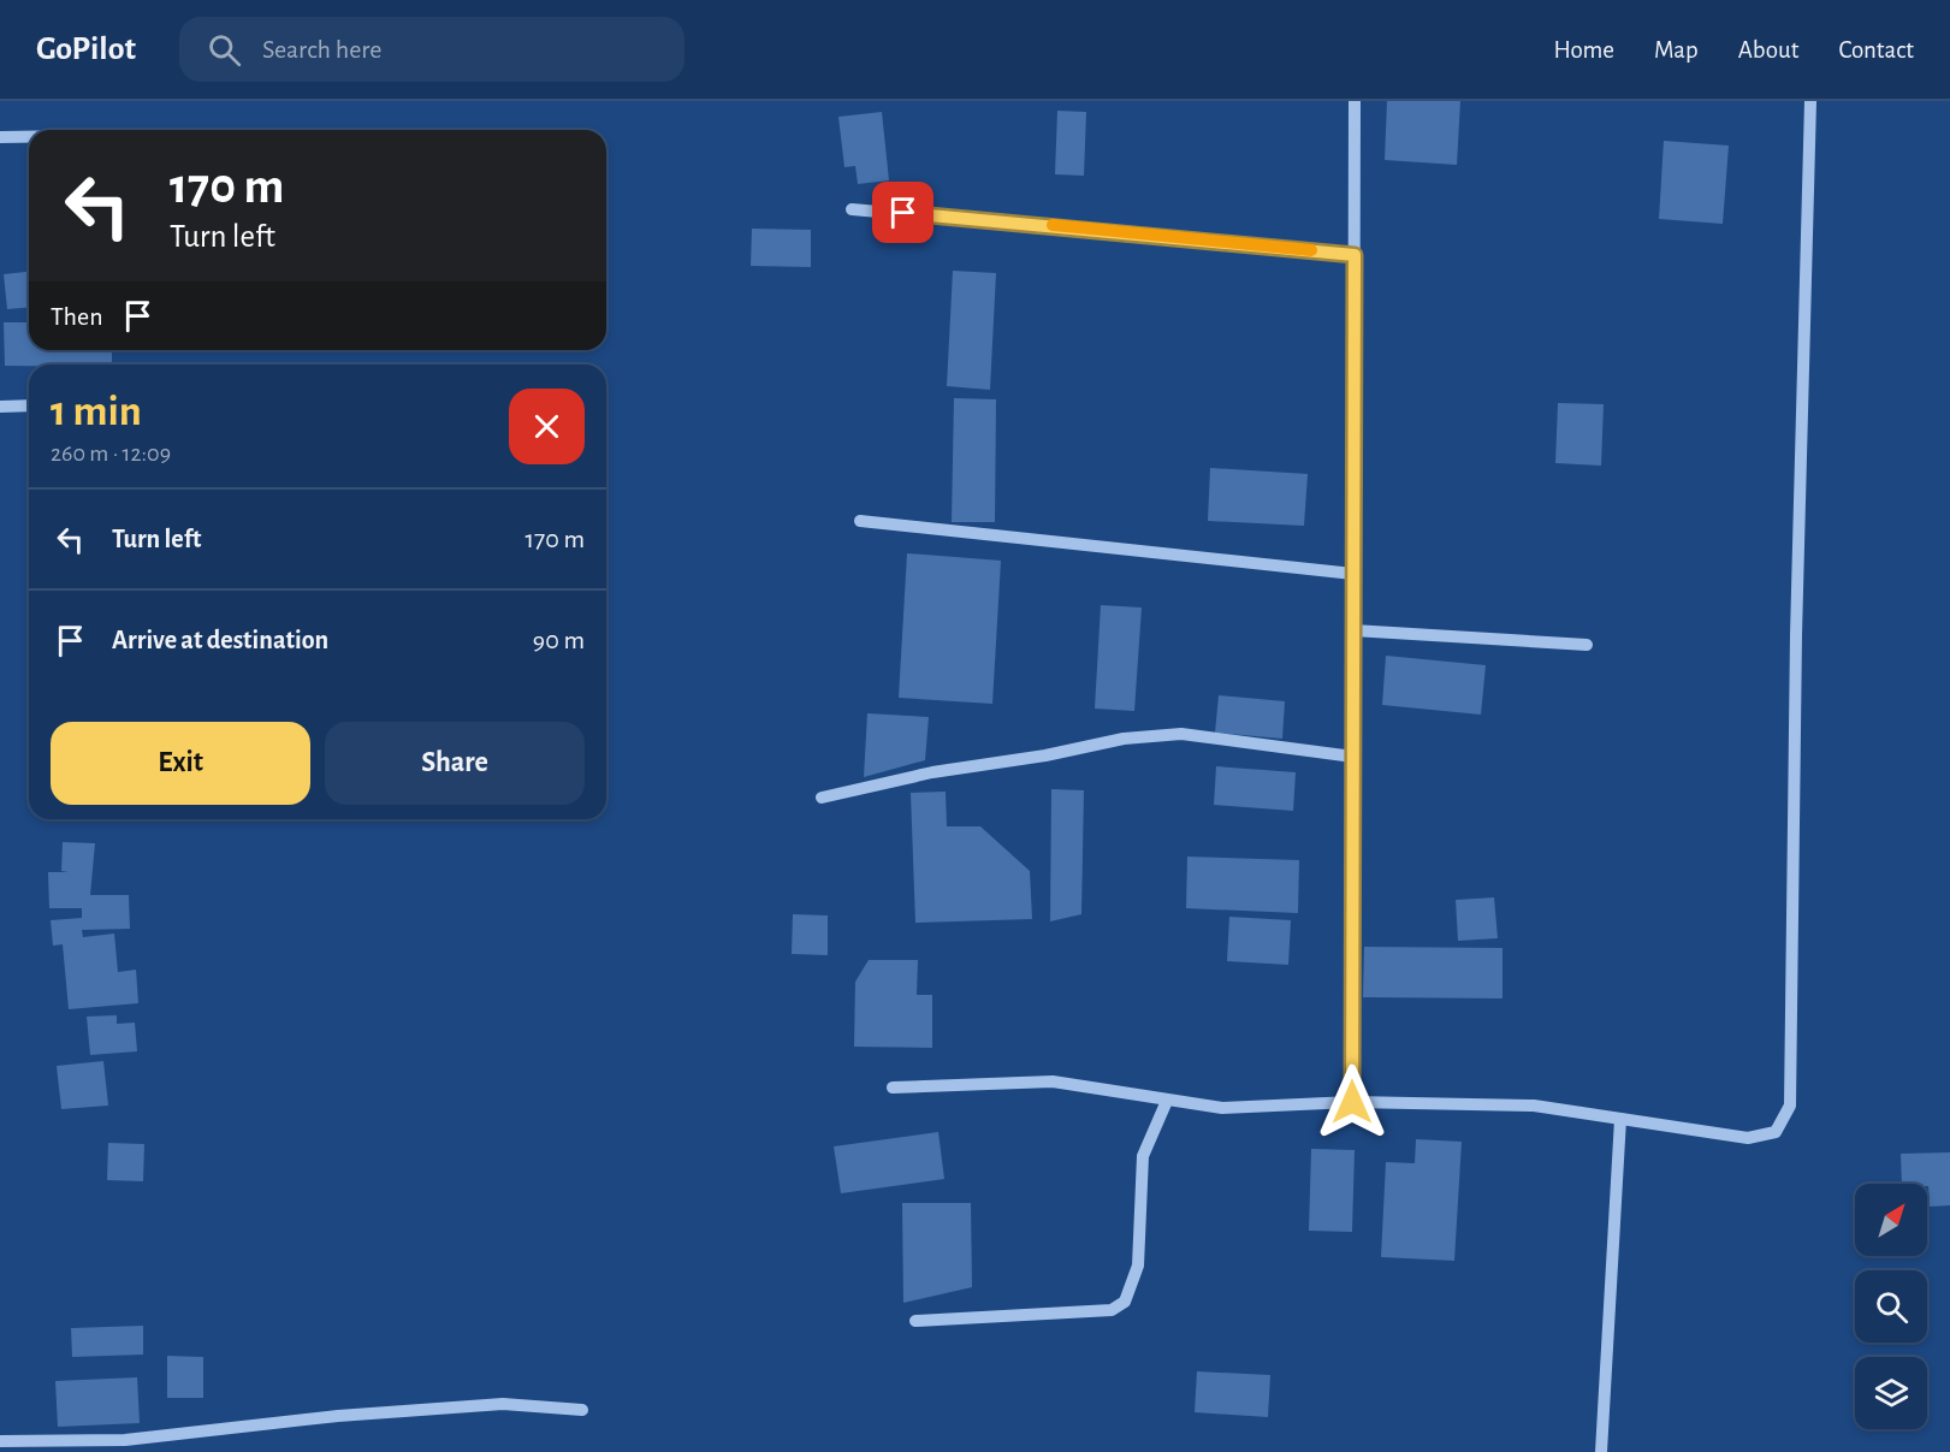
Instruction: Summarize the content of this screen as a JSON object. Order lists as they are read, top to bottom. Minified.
{"north":"top right","page":{"header":"GoPilot","search":"Search here","nav":["Home","Map","About","Contact"],"turn":["170 m","Turn left"],"then":"Then","heading":["1 min","260 m · 12:09"],"list":[{"name":"Turn left","value":"170 m"},{"name":"Arrive at destination","value":"90 m"}],"buttons":["Exit","Share"]}}
